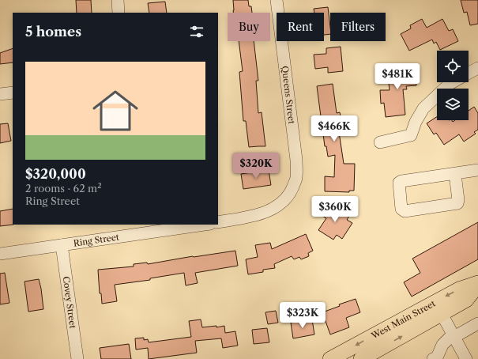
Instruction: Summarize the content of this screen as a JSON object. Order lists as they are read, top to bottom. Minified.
{"streets":{"main road":["West Main Street"],"street":["Queens Street","Ring Street","Covey Street"]},"crossings":[["Ring Street","Covey Street"]],"page":{"chip":["Buy","Rent","Filters"],"heading":"5 homes","list":[{"name":"$320,000","note":"2 rooms · 62 m² · Ring Street"}],"price":["$481K","$466K","$320K","$360K","$323K"]}}
